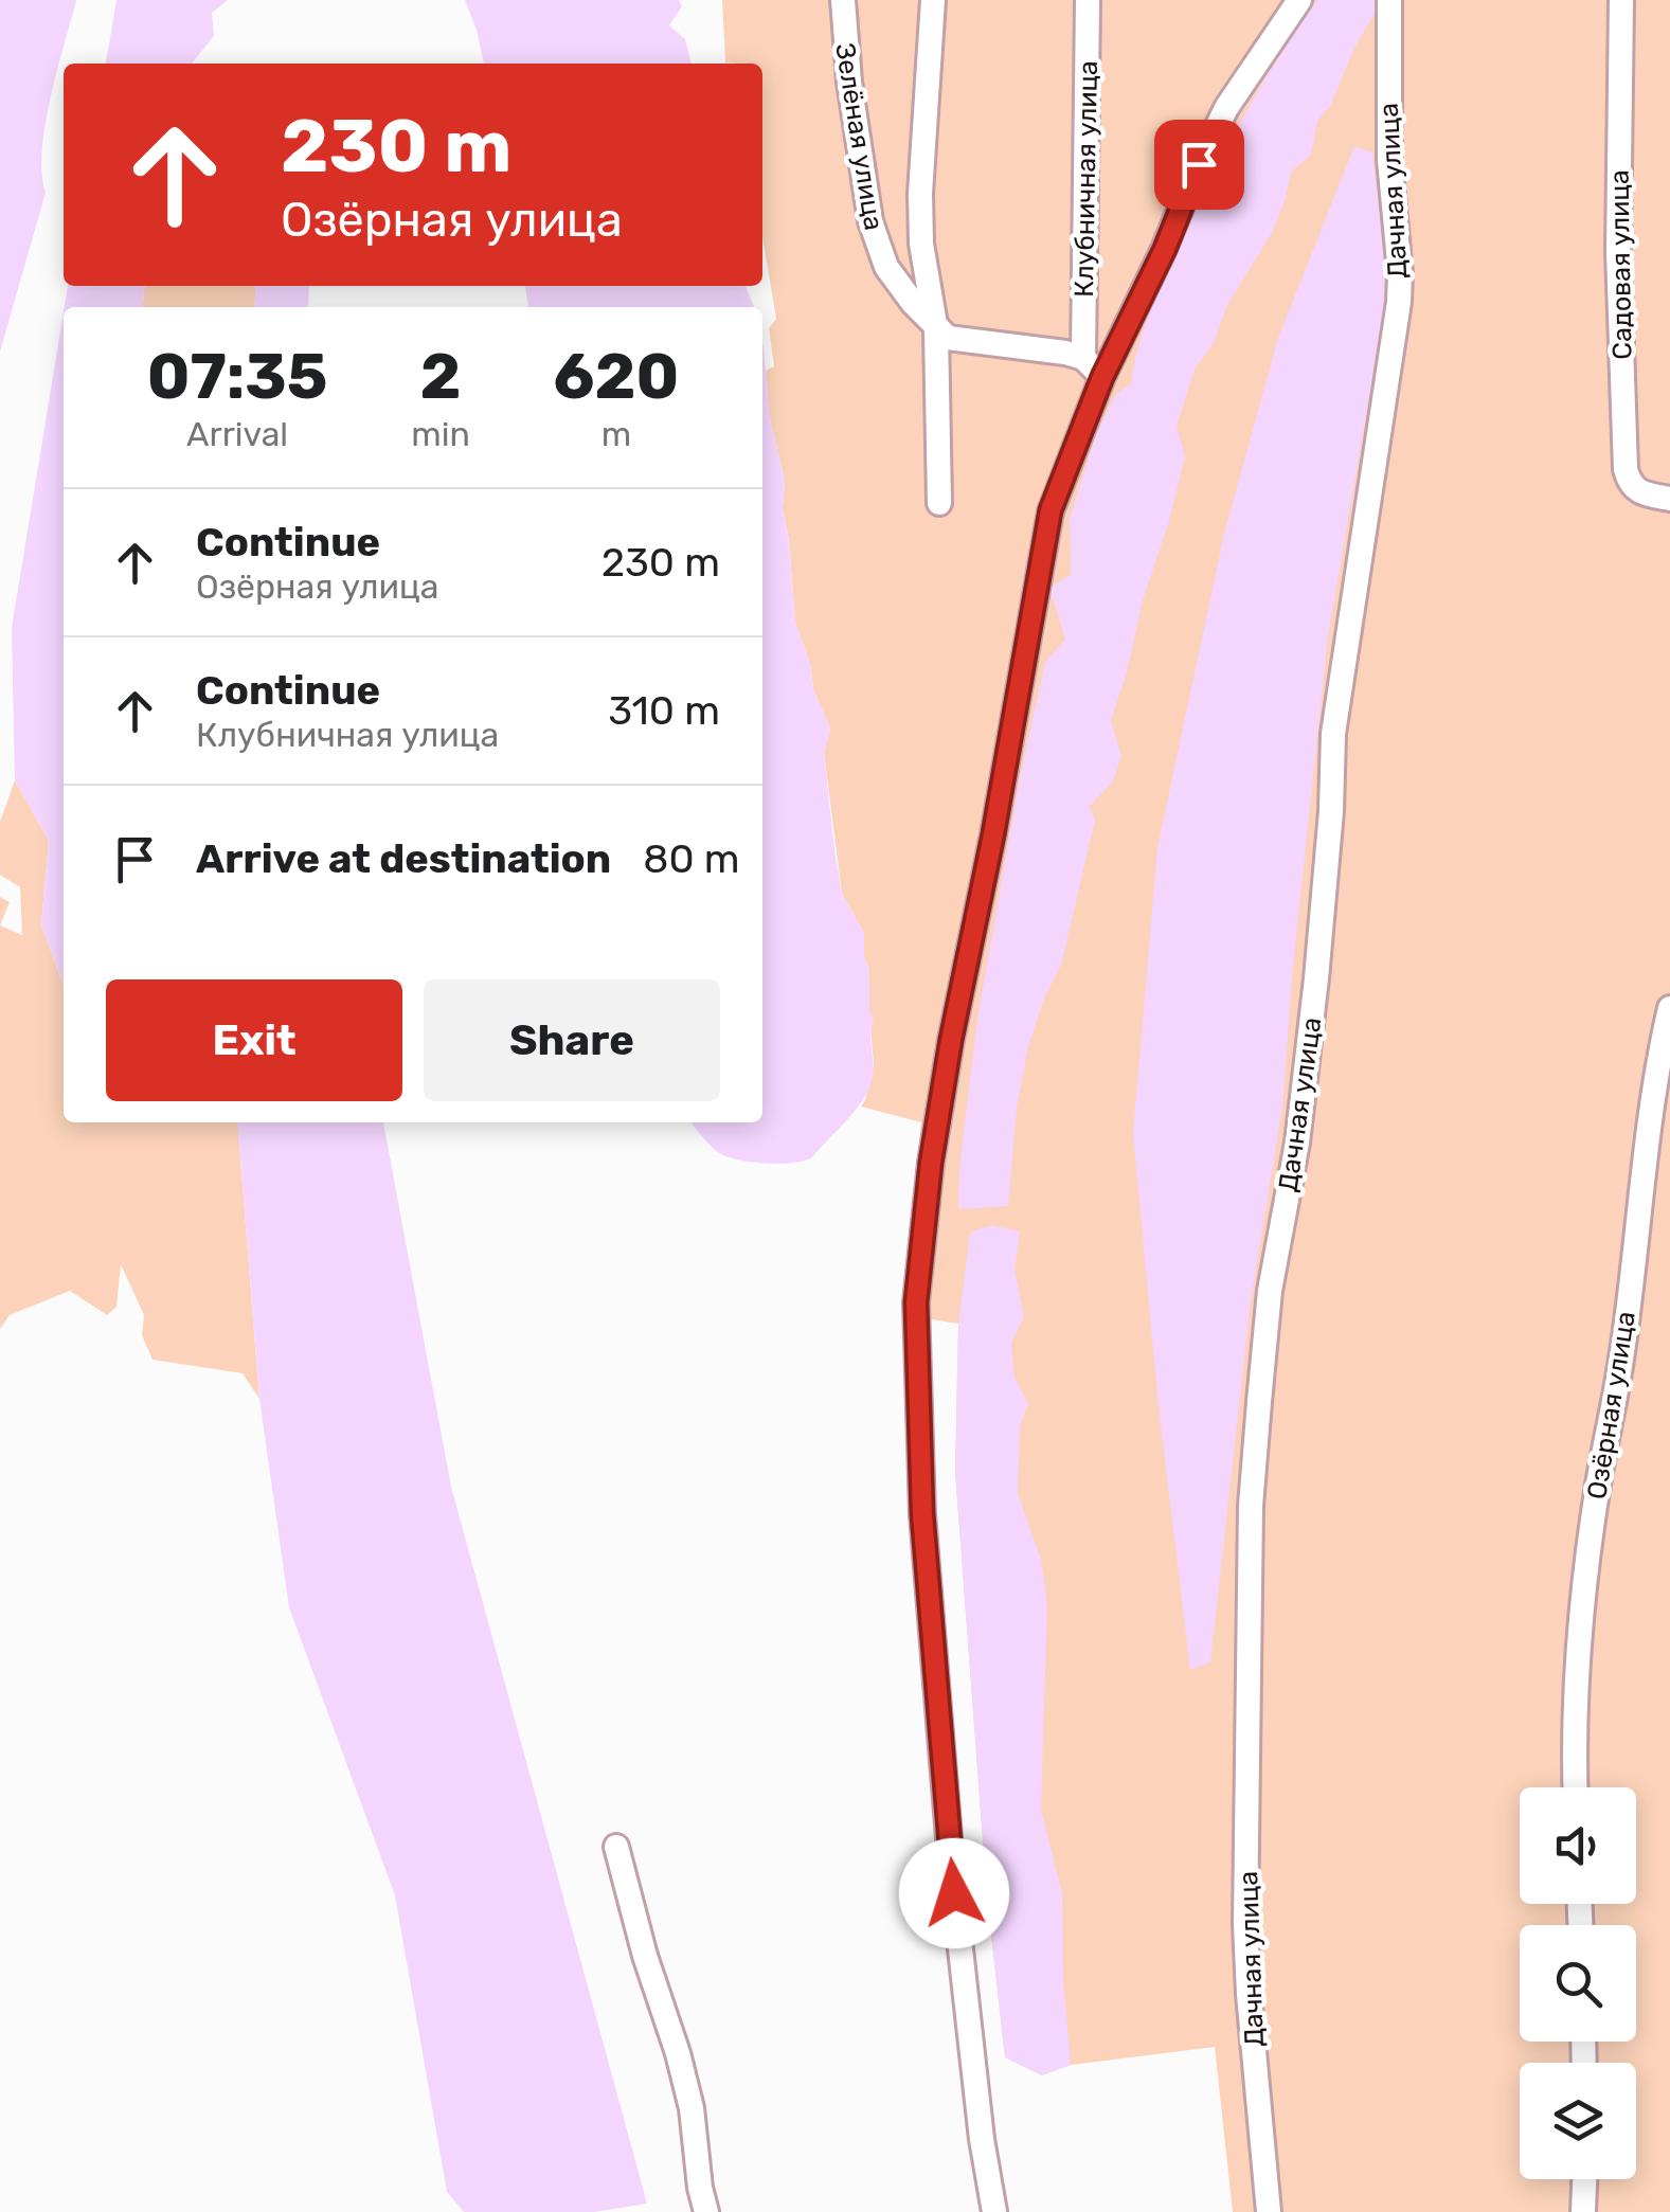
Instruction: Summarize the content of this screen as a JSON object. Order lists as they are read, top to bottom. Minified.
{"streets":{"street":["Зелёная улица","Клубничная улица","Дачная улица","Садовая улица","Озёрная улица"]},"page":{"turn":["230 m","Озёрная улица"],"eta":["07:35","Arrival","2","min","620","m"],"list":[{"name":"Continue","note":"Озёрная улица","value":"230 m"},{"name":"Continue","note":"Клубничная улица","value":"310 m"},{"name":"Arrive at destination","value":"80 m"}],"buttons":["Exit","Share"]}}
